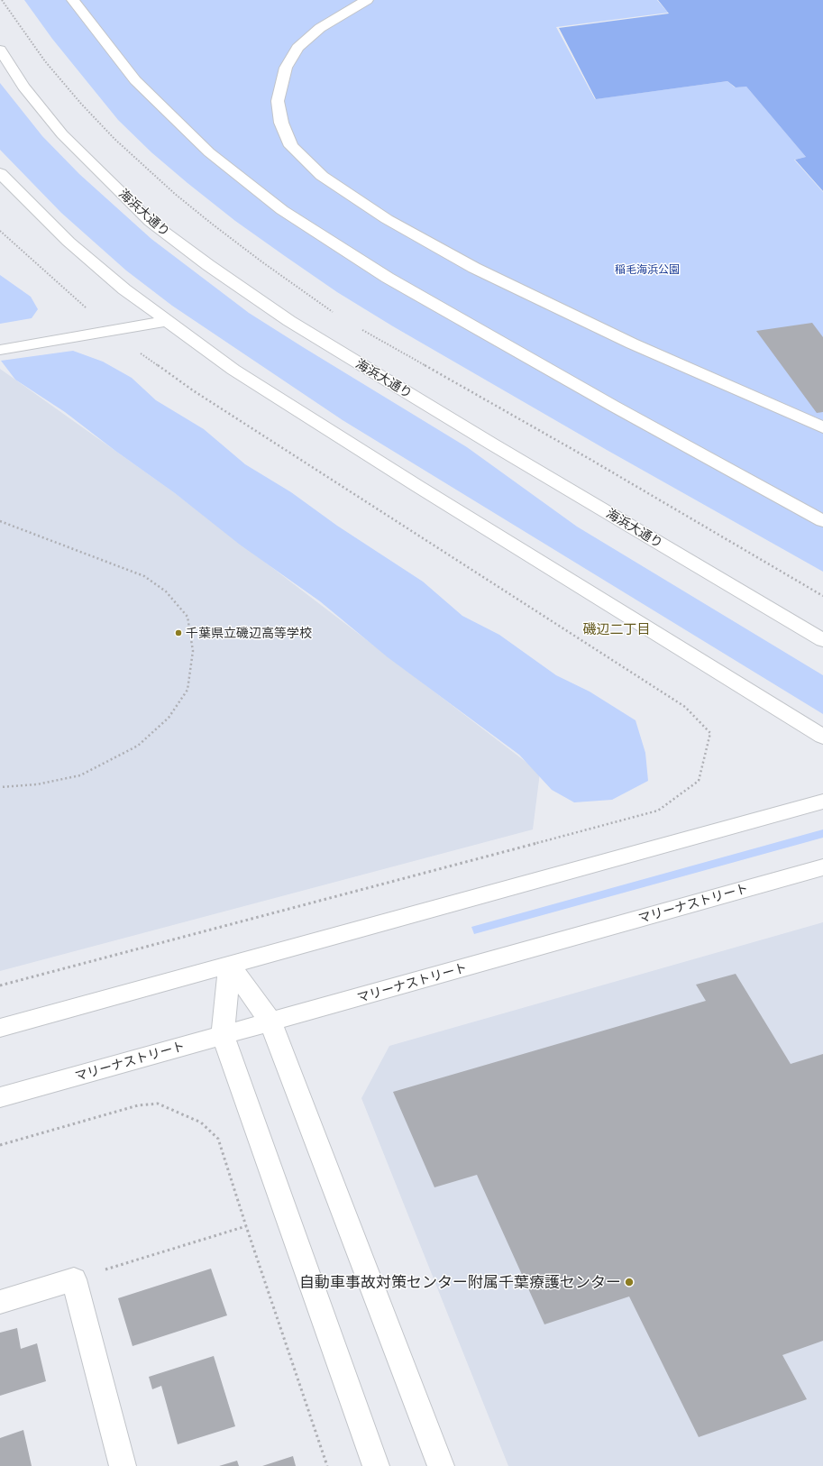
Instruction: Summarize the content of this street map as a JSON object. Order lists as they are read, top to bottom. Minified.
{"streets":{"street":["海浜大通り","マリーナストリート"]},"districts":["磯辺二丁目"],"parks":["稲毛海浜公園"],"places":["千葉県立磯辺高等学校","自動車事故対策センター附属千葉療護センター"]}
